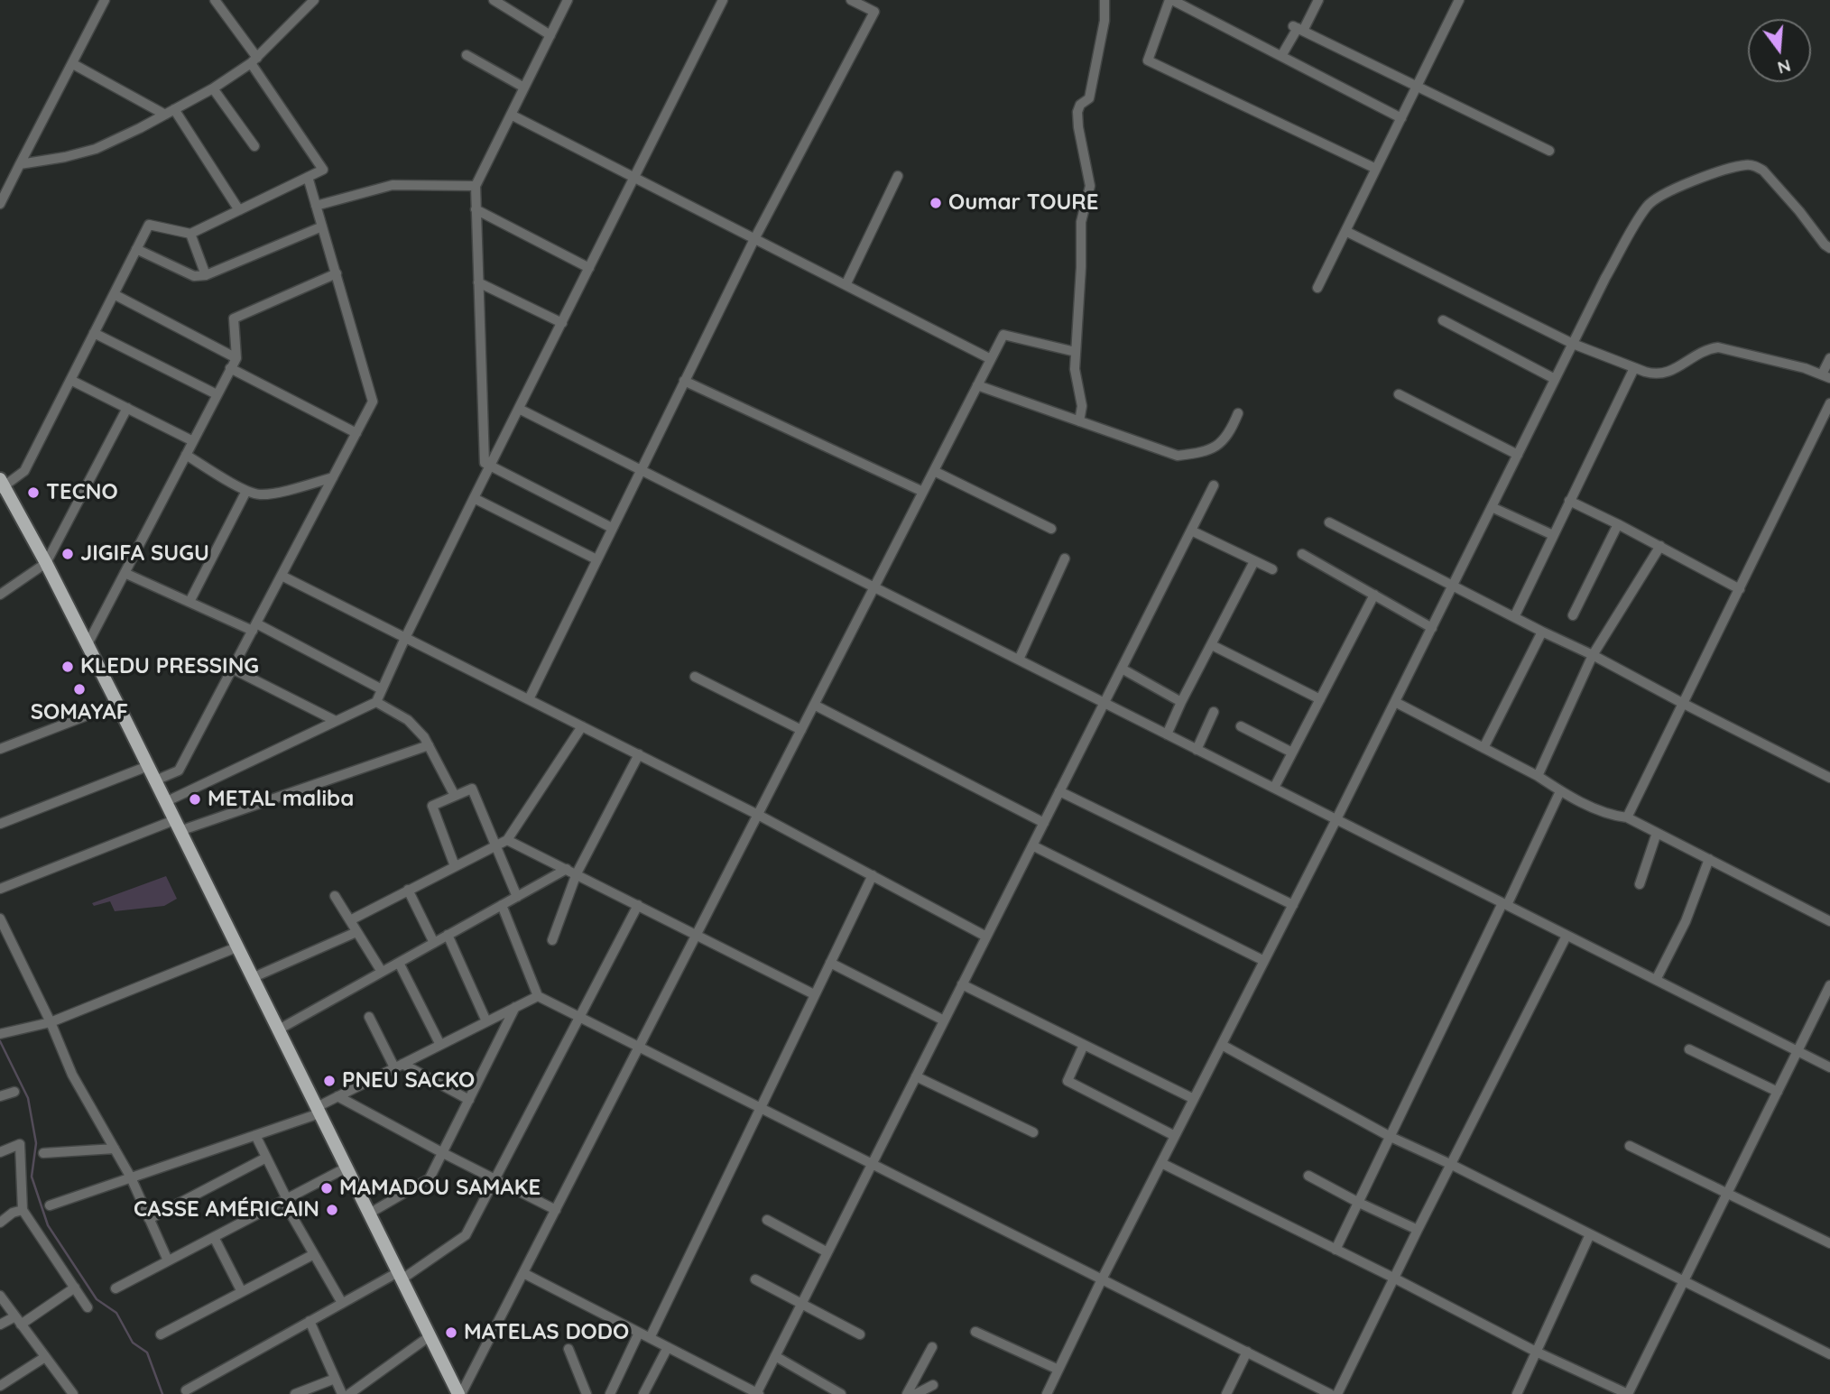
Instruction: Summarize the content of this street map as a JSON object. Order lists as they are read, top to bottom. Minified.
{"places":["Oumar TOURE","TECNO","JIGIFA SUGU","KLEDU PRESSING","SOMAYAF","METAL maliba","PNEU SACKO","MAMADOU SAMAKE","CASSE AMÉRICAIN","MATELAS DODO"],"north":"bottom"}
